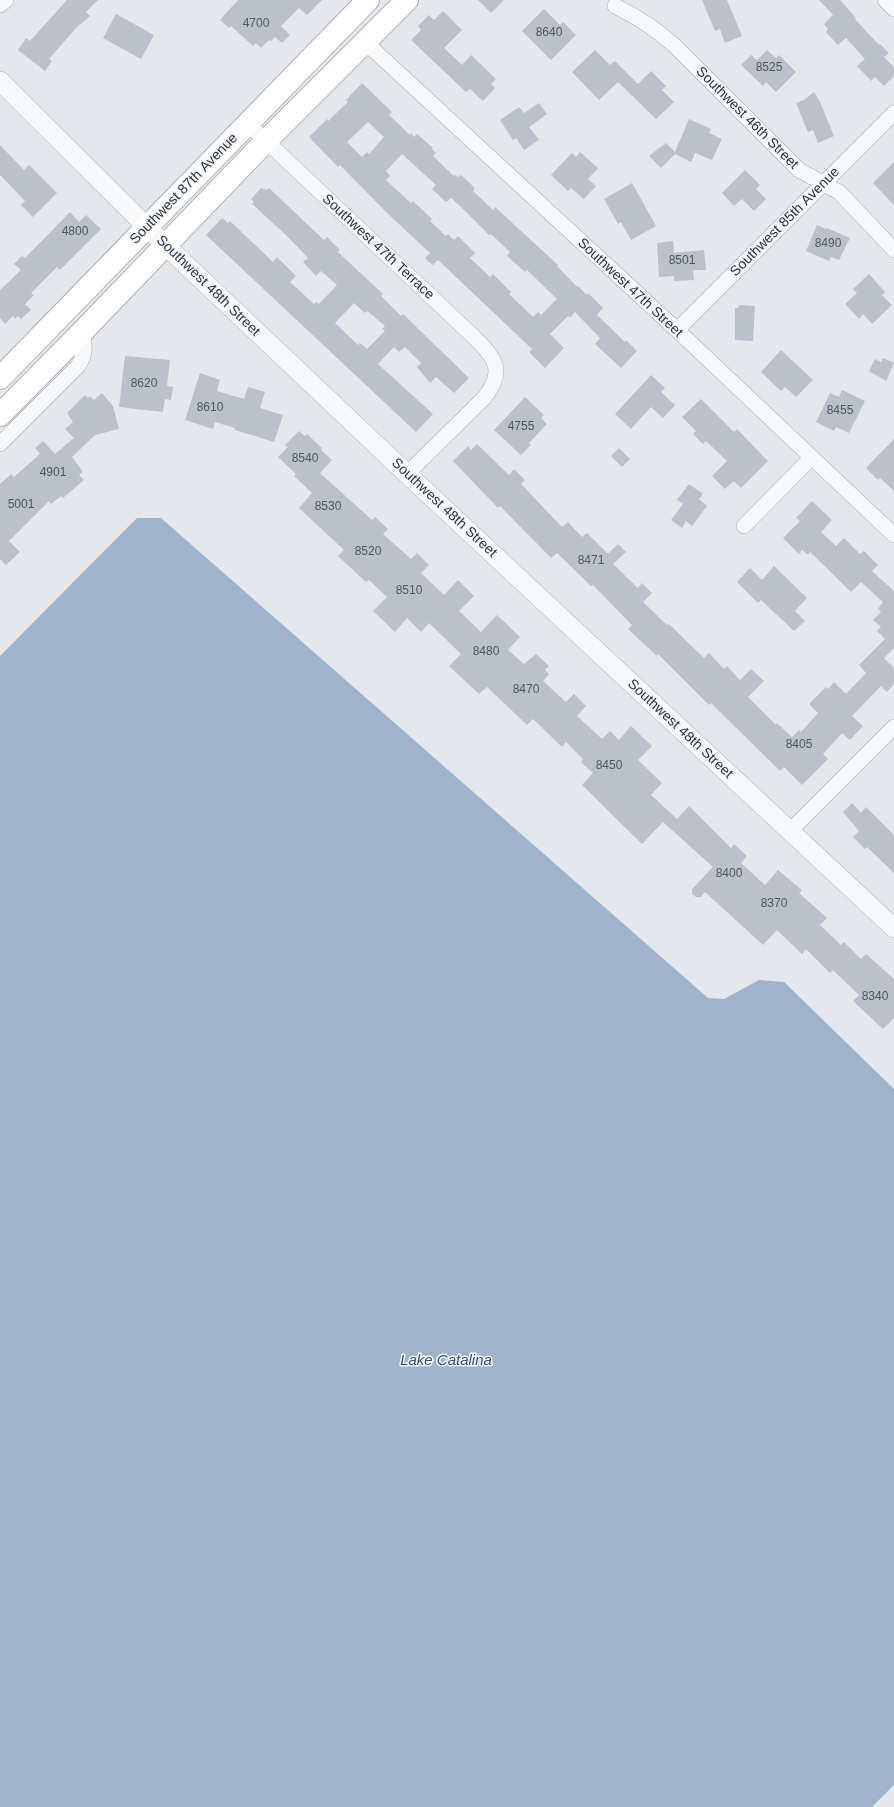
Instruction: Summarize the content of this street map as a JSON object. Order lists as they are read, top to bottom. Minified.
{"streets":{"main road":["Southwest 87th Avenue"],"street":["Southwest 46th Street","Southwest 85th Avenue","Southwest 47th Terrace","Southwest 48th Street","Southwest 47th Street"]},"crossings":[["Southwest 46th Street","Southwest 85th Avenue"],["Southwest 87th Avenue","Southwest 47th Terrace"],["Southwest 87th Avenue","Southwest 48th Street"],["Southwest 87th Avenue","Southwest 47th Street"],["Southwest 85th Avenue","Southwest 47th Street"],["Southwest 47th Terrace","Southwest 48th Street"]],"water":["Lake Catalina"],"house_numbers":["4700","8640","8525","4800","8490","8501","8620","8610","8455","4755","8540","4901","5001","8530","8520","8471","8510","8480","8470","8405","8450","8400","8370","8340"]}
